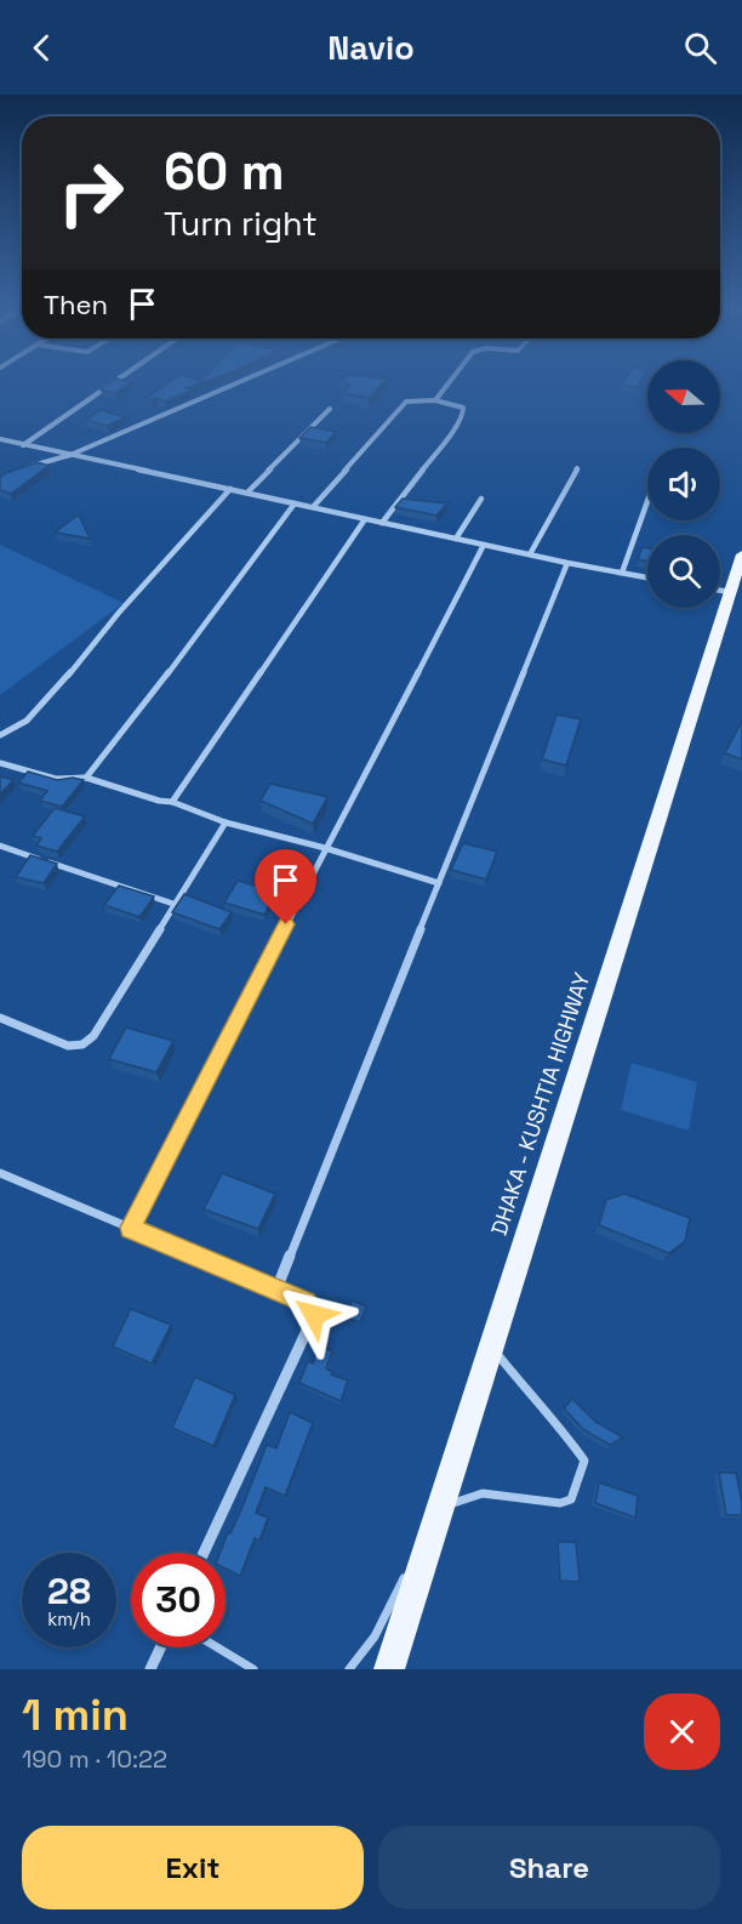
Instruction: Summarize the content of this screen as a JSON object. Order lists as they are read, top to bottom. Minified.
{"streets":{"main road":["DHAKA - KUSHTIA HIGHWAY"]},"north":"left","page":{"header":"Navio","turn":["60 m","Turn right"],"then":"Then","speed":"28 km/h","limit":"30","heading":["1 min","190 m · 10:22"],"buttons":["Exit","Share"]}}
